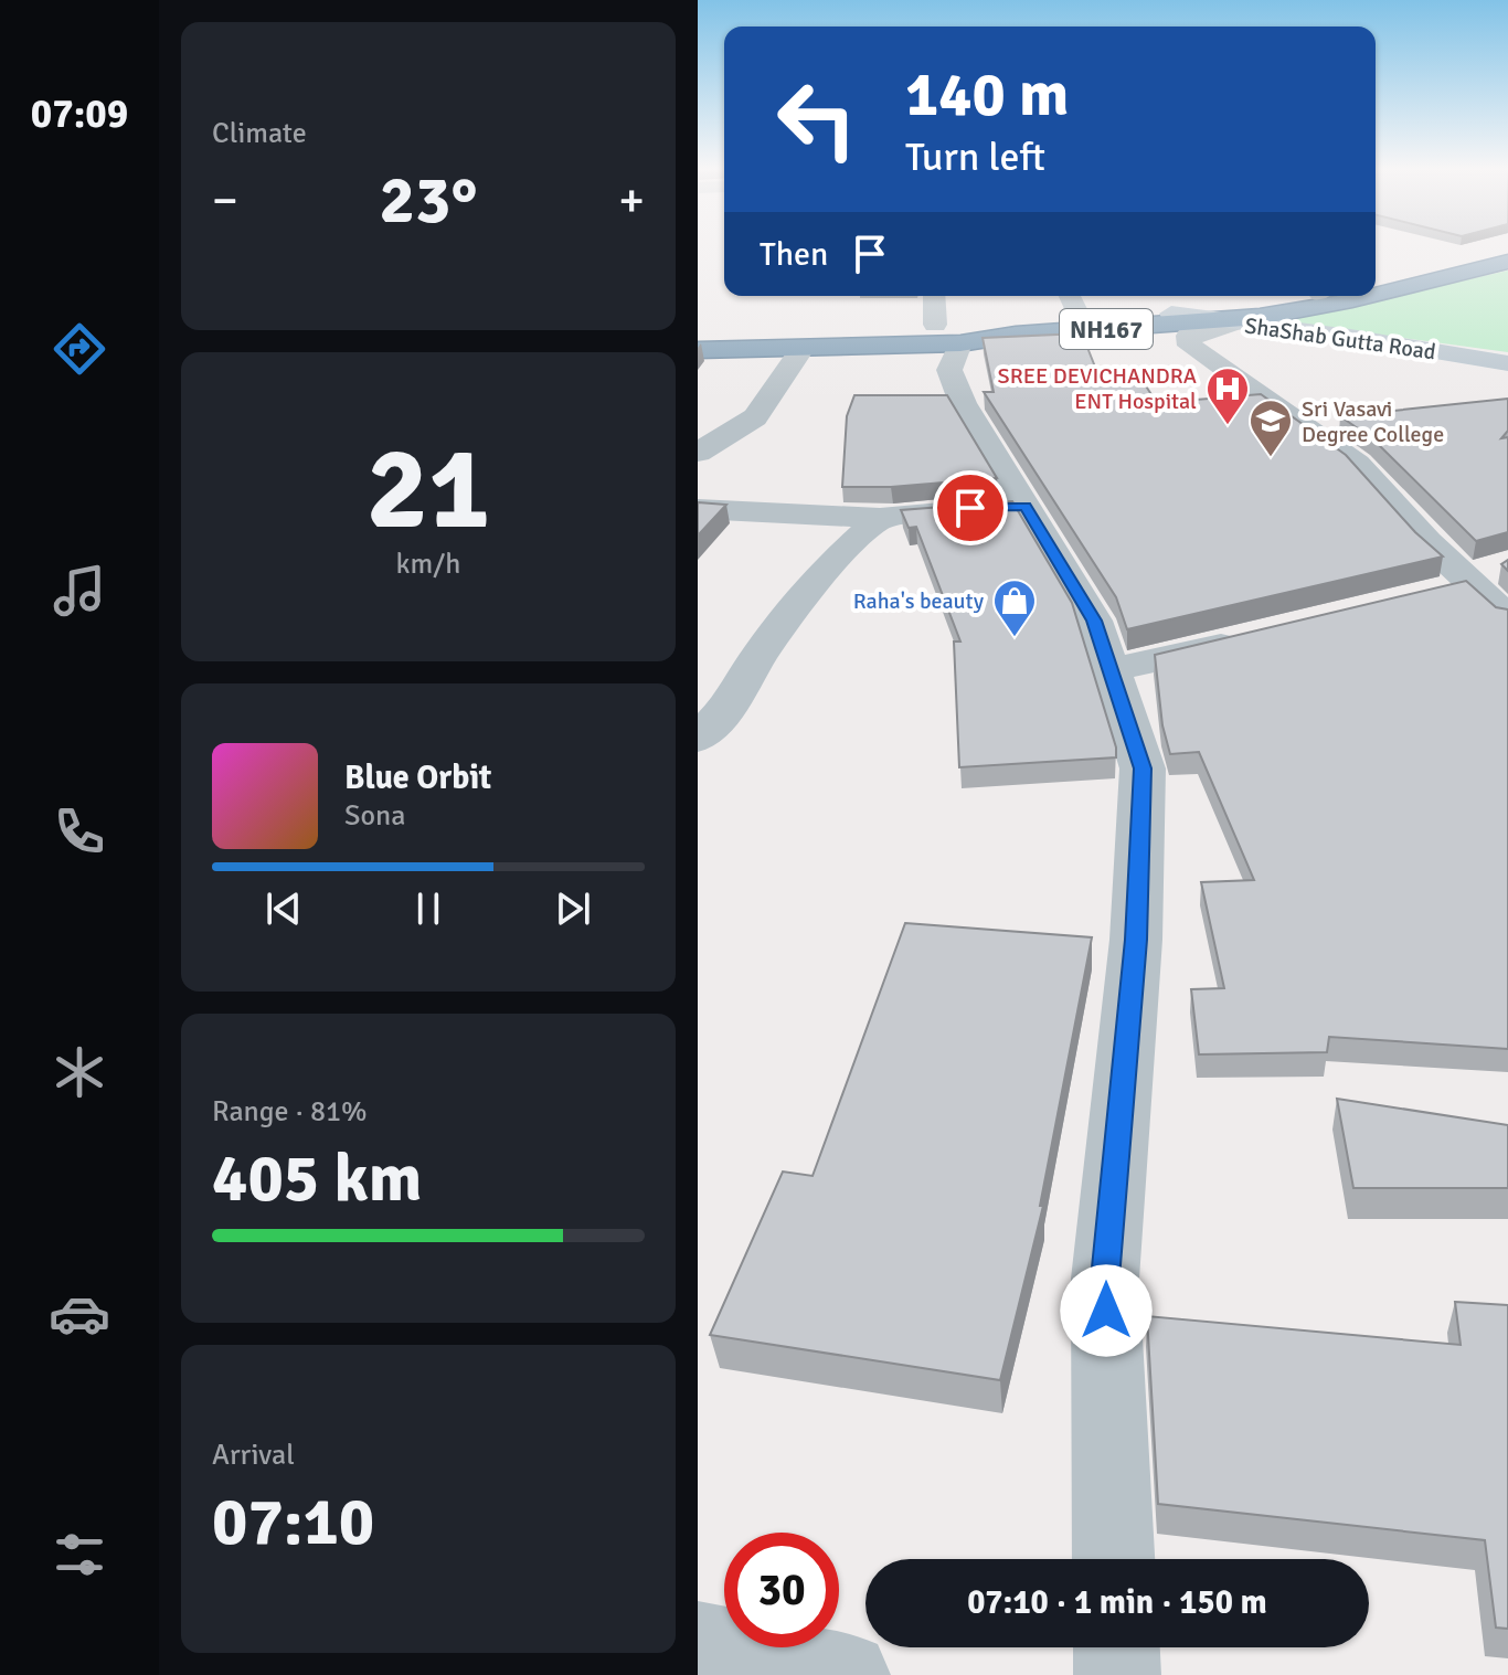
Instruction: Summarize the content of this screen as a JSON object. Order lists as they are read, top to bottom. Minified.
{"streets":{"highway":["NH167"],"street":["ShaShab Gutta Road"]},"crossings":[["NH167","ShaShab Gutta Road"]],"places":{"hospital":["SREE DEVICHANDRA ENT Hospital"],"school or university":["Sri Vasavi Degree College"],"shop":["Raha's beauty"]},"page":{"tabs":"07:09","tile":["Climate",["21","km/h"],["Range · 81%","405 km"],["Arrival","07:10"]],"turn":["140 m","Turn left"],"heat":["−","23°","+"],"then":"Then","song":["Blue Orbit","Sona"],"limit":"30","trip":"07:10 · 1 min · 150 m"}}
